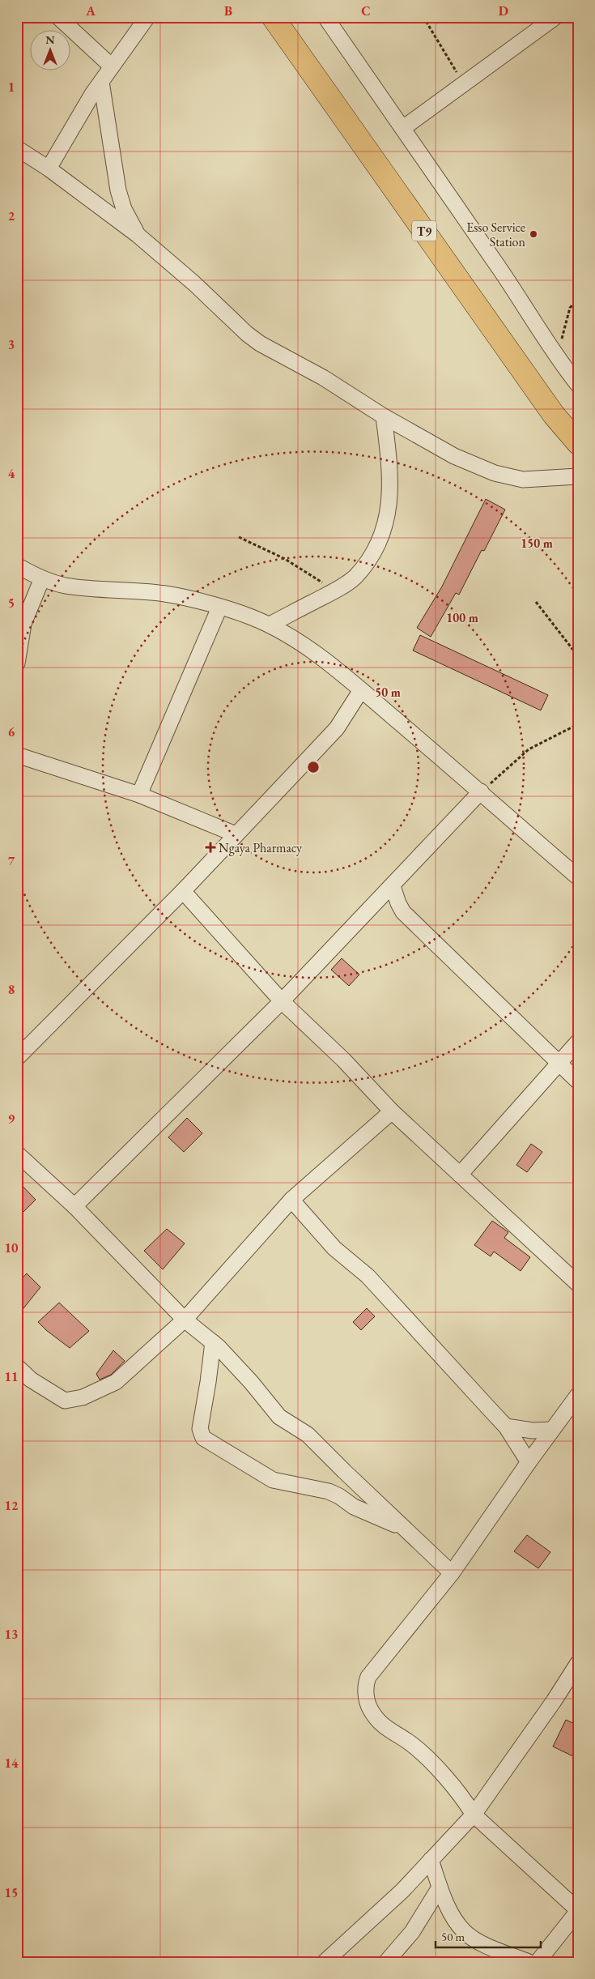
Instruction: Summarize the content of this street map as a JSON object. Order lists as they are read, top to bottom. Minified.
{"streets":{"highway":["T9"]},"places":{"other":["Esso Service Station"],"health":["Ngaya Pharmacy"]},"scale_bar":"50 m","north":"top","grid":{"columns":["A","B","C","D"],"rows":["1","2","3","4","5","6","7","8","9","10","11","12","13","14","15"]},"rings":["150 m","100 m","50 m"]}
